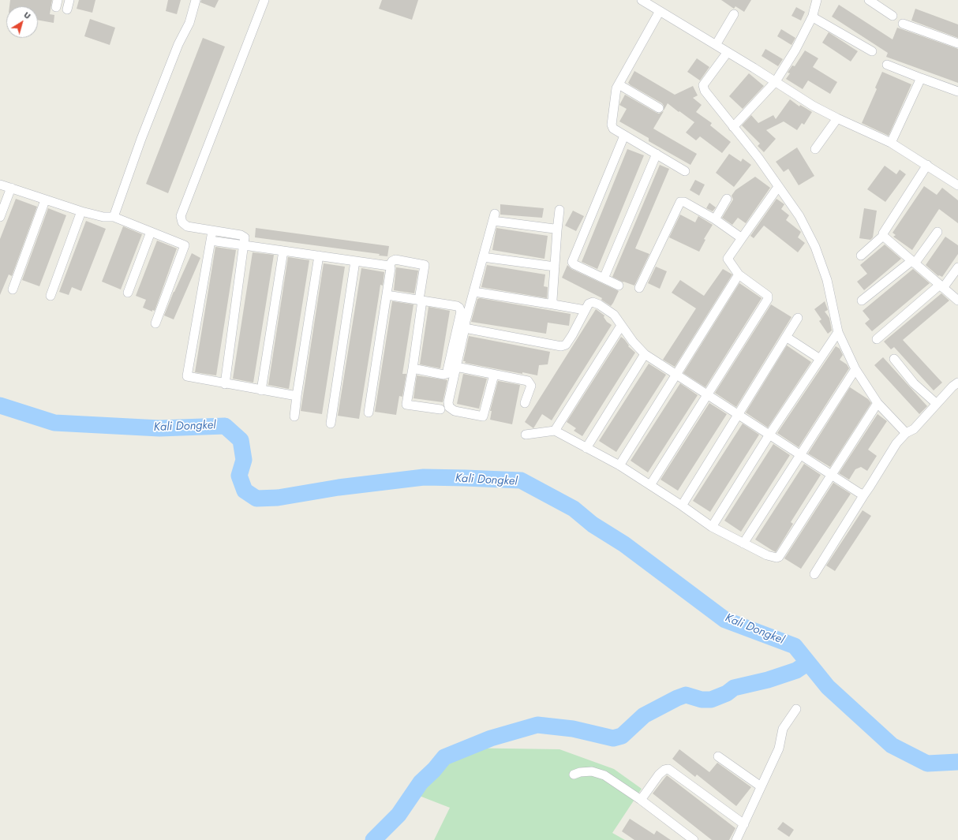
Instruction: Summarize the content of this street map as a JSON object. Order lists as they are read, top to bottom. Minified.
{"water":["Kali Dongkel"],"north":"top right"}
